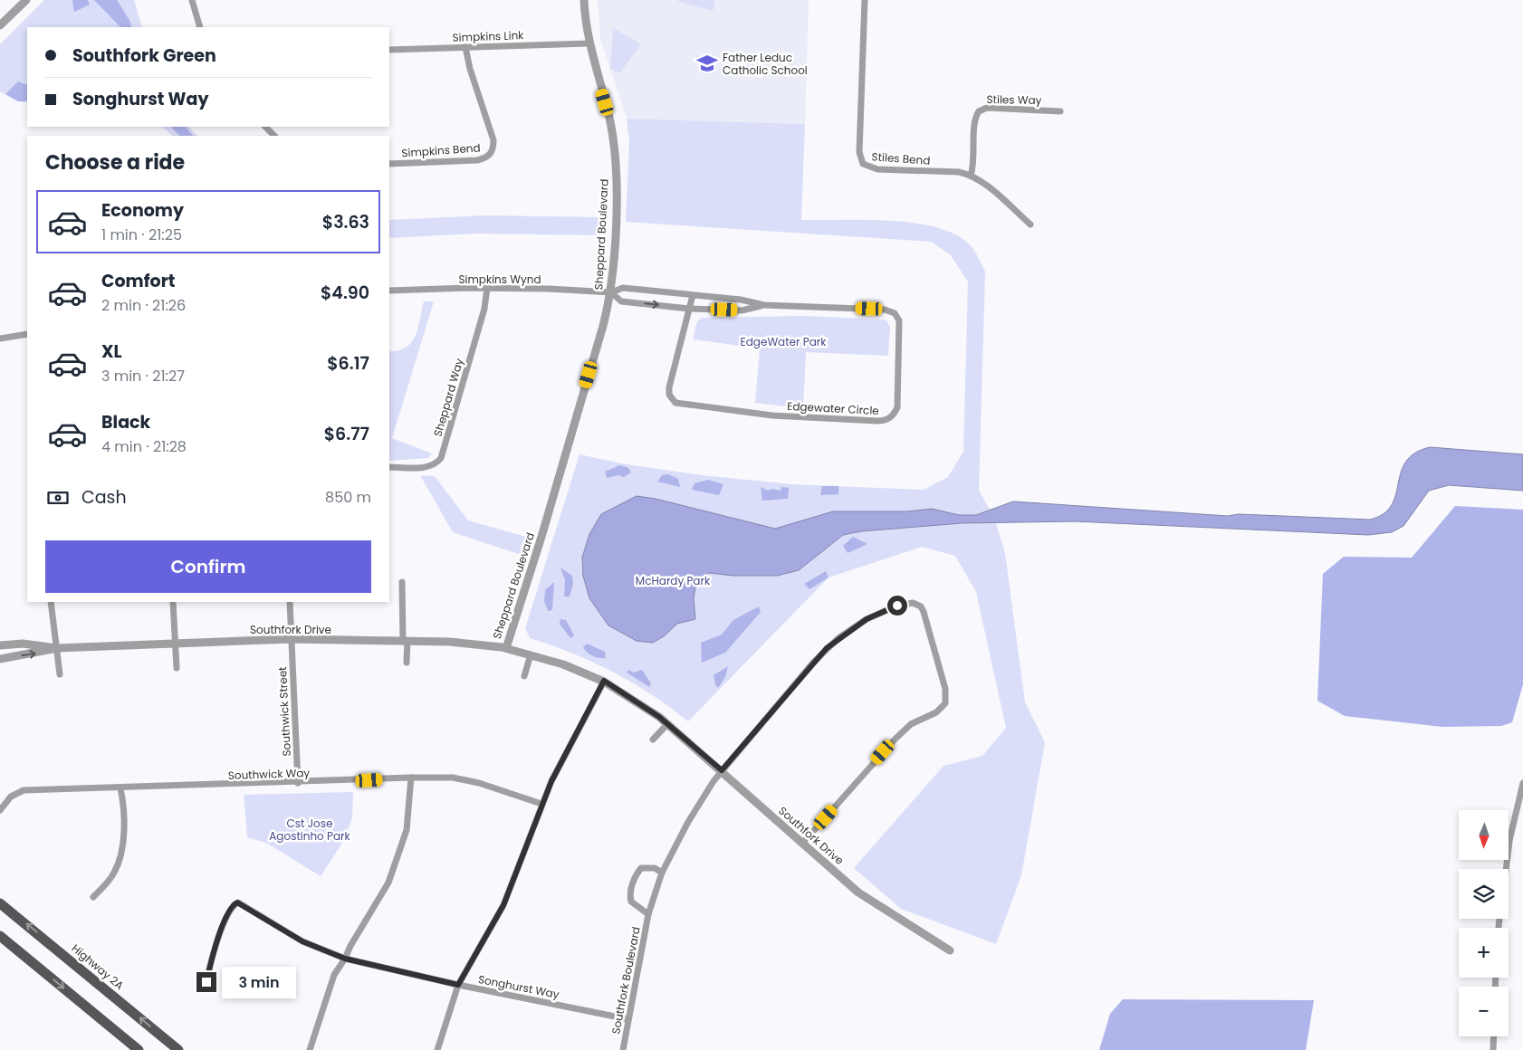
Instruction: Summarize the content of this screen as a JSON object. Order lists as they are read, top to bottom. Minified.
{"streets":{"main road":["Highway 2A"],"street":["Simpkins Link","Stiles Way","Simpkins Bend","Stiles Bend","Sheppard Boulevard","Simpkins Wynd","Sheppard Way","Edgewater Circle","Southfork Drive","Southwick Street","Southwick Way","Southfork Boulevard","Songhurst Way"]},"crossings":[["Simpkins Link","Simpkins Bend"],["Simpkins Link","Sheppard Boulevard"],["Stiles Way","Stiles Bend"],["Sheppard Boulevard","Simpkins Wynd"],["Sheppard Boulevard","Southfork Drive"],["Simpkins Wynd","Sheppard Way"],["Southfork Drive","Southwick Street"],["Southfork Drive","Southfork Boulevard"],["Southwick Street","Southwick Way"],["Southfork Boulevard","Songhurst Way"]],"parks":["EdgeWater Park","McHardy Park","Cst Jose Agostinho Park"],"places":{"school or university":["Father Leduc Catholic School"]},"north":"bottom","page":{"banner":["Southfork Green","Songhurst Way"],"heading":"Choose a ride","list":[{"name":"Economy","note":"1 min · 21:25","value":"$3.63"},{"name":"Comfort","note":"2 min · 21:26","value":"$4.90"},{"name":"XL","note":"3 min · 21:27","value":"$6.17"},{"name":"Black","note":"4 min · 21:28","value":"$6.77"}],"pay":["Cash","850 m"],"buttons":"Confirm","map_buttons":["+","−"],"bubble":"3 min"}}
